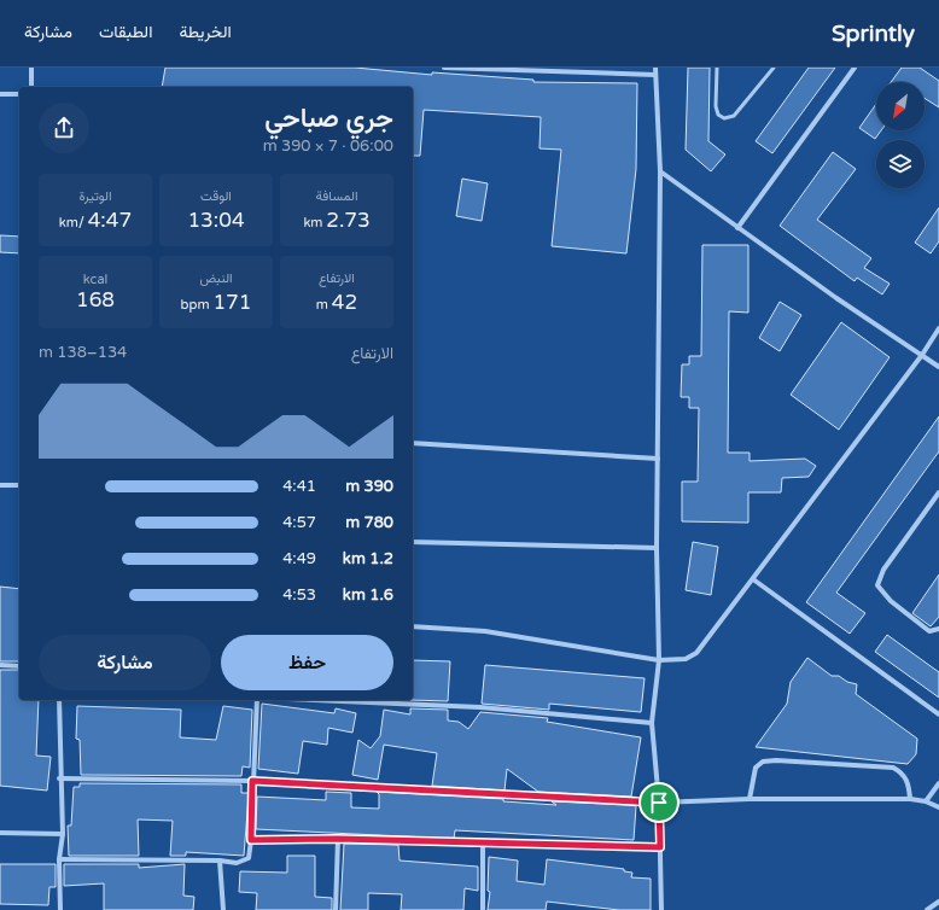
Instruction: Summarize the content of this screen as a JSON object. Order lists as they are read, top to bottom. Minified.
{"north":"bottom left","page":{"header":"Sprintly","nav":["الخريطة","الطبقات","مشاركة"],"heading":["جري صباحي","06:00 · 7 × 390 m"],"stats":[["المسافة","2.73 km"],["الوقت","13:04"],["الوتيرة","4:47 /km"],["الارتفاع","42 m"],["النبض","171 bpm"],["kcal","168"]],"chart":["الارتفاع","134–138 m"],"list":[{"name":"390 m","note":"4:41"},{"name":"780 m","note":"4:57"},{"name":"1.2 km","note":"4:49"},{"name":"1.6 km","note":"4:53"}],"buttons":["حفظ","مشاركة"]}}
